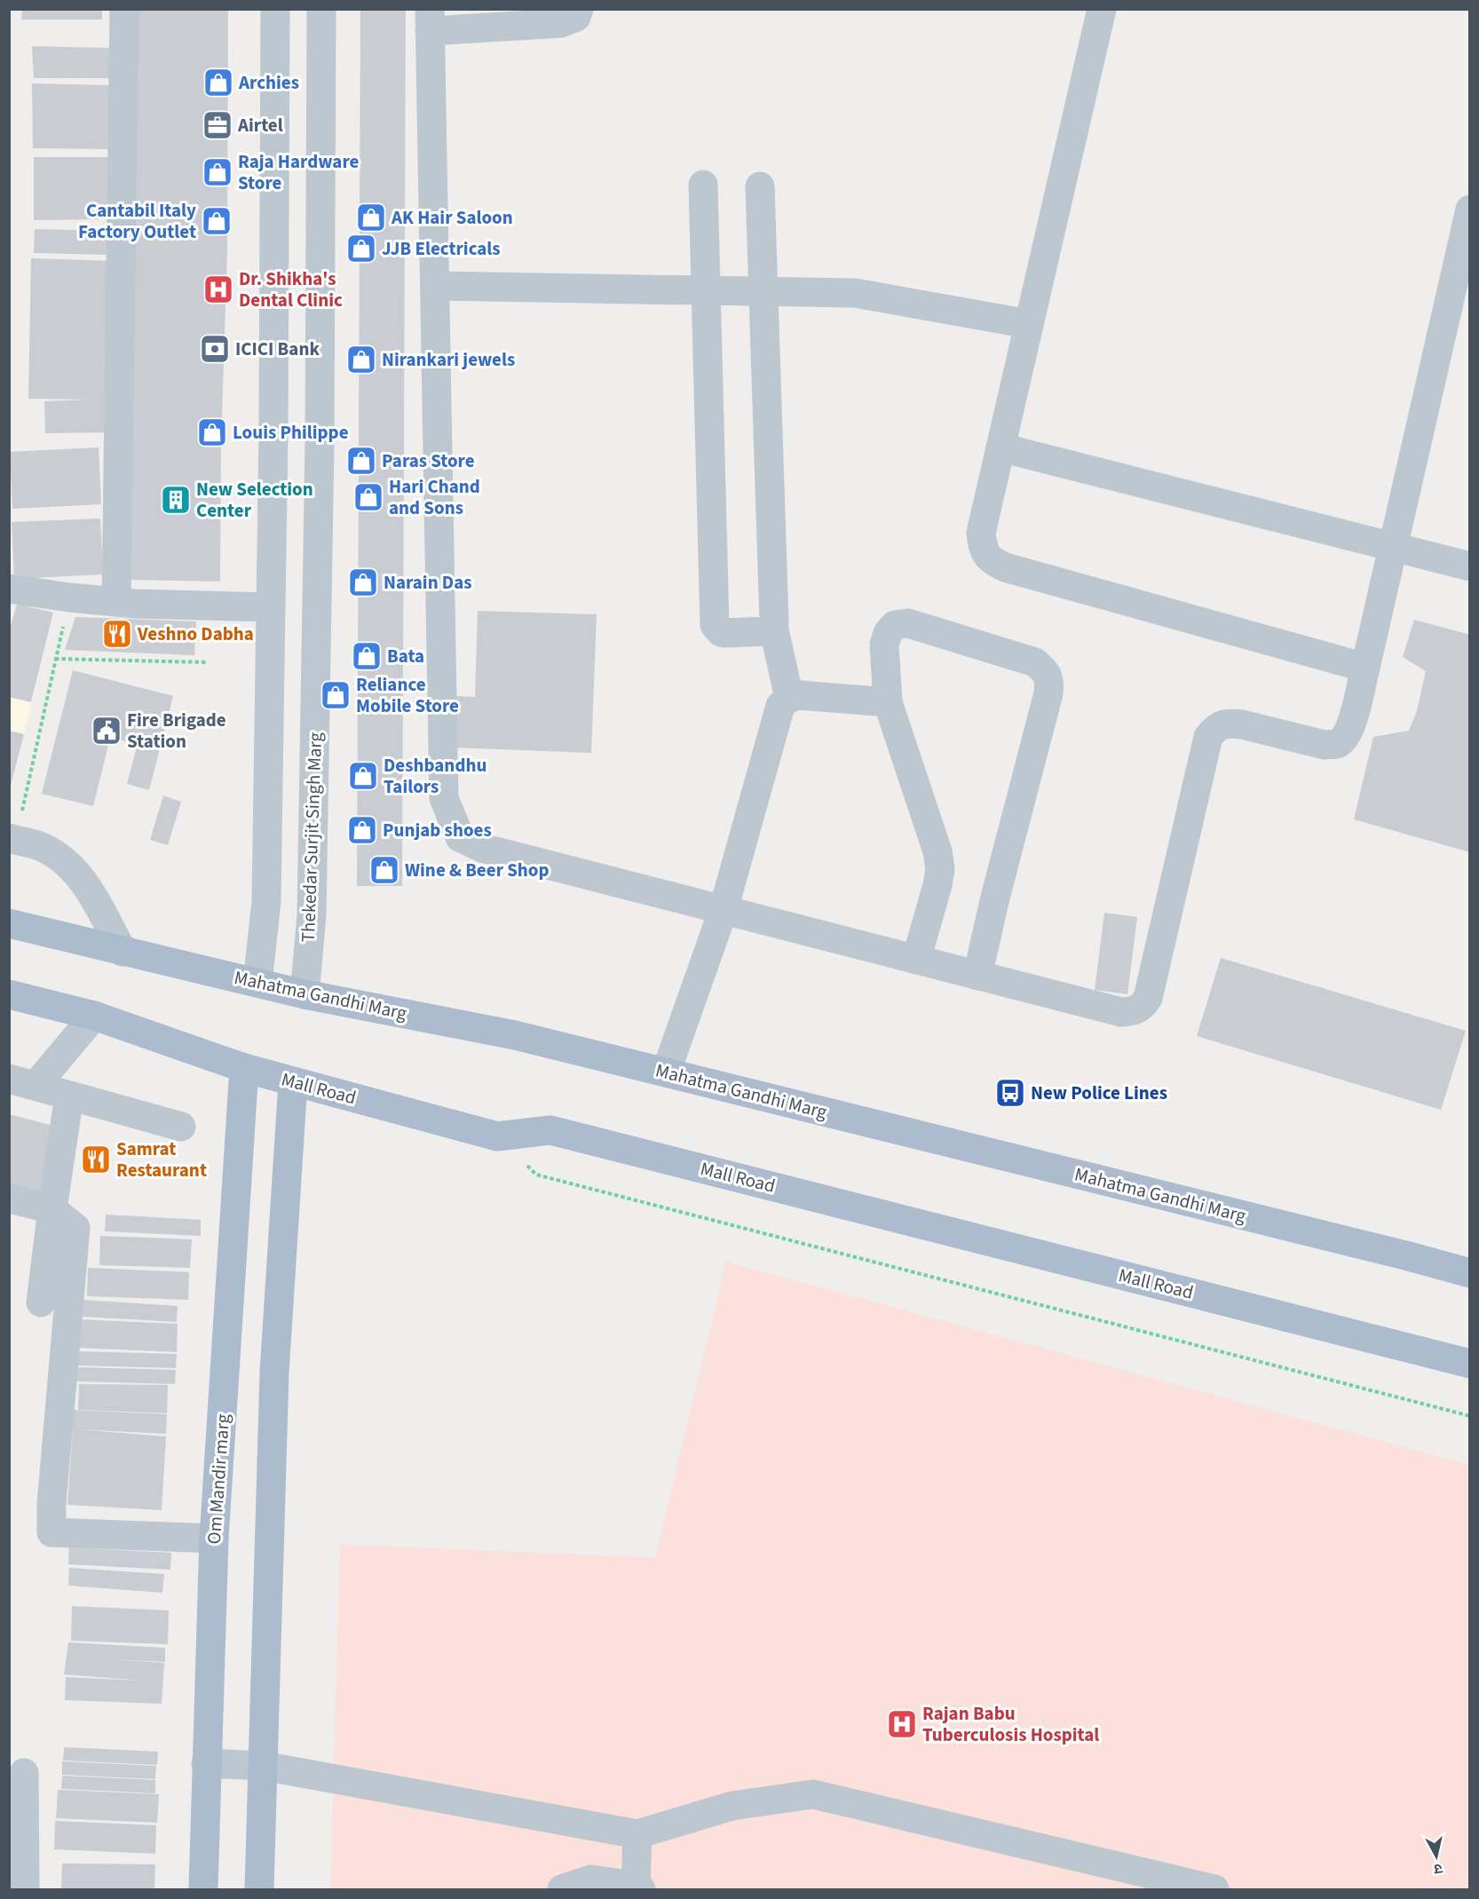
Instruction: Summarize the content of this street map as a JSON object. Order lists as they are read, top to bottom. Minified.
{"streets":{"main road":["Mahatma Gandhi Marg","Mall Road","Om Mandir marg"],"street":["Thekedar Surjit Singh Marg"]},"crossings":[["Thekedar Surjit Singh Marg","Mahatma Gandhi Marg"],["Mall Road","Om Mandir marg"]],"places":{"shop":["Archies","Raja Hardware Store","AK Hair Saloon","Cantabil Italy Factory Outlet","JJB Electricals","Nirankari jewels","Louis Philippe","Paras Store","Hari Chand and Sons","Narain Das","Bata","Reliance Mobile Store","Deshbandhu Tailors","Punjab shoes","Wine & Beer Shop"],"office":["Airtel"],"hospital":["Dr. Shikha's Dental Clinic","Rajan Babu Tuberculosis Hospital"],"bank":["ICICI Bank"],"building":["New Selection Center"],"restaurant":["Veshno Dabha","Samrat Restaurant"],"public building":["Fire Brigade Station"],"bus stop":["New Police Lines"]},"north":"bottom"}
